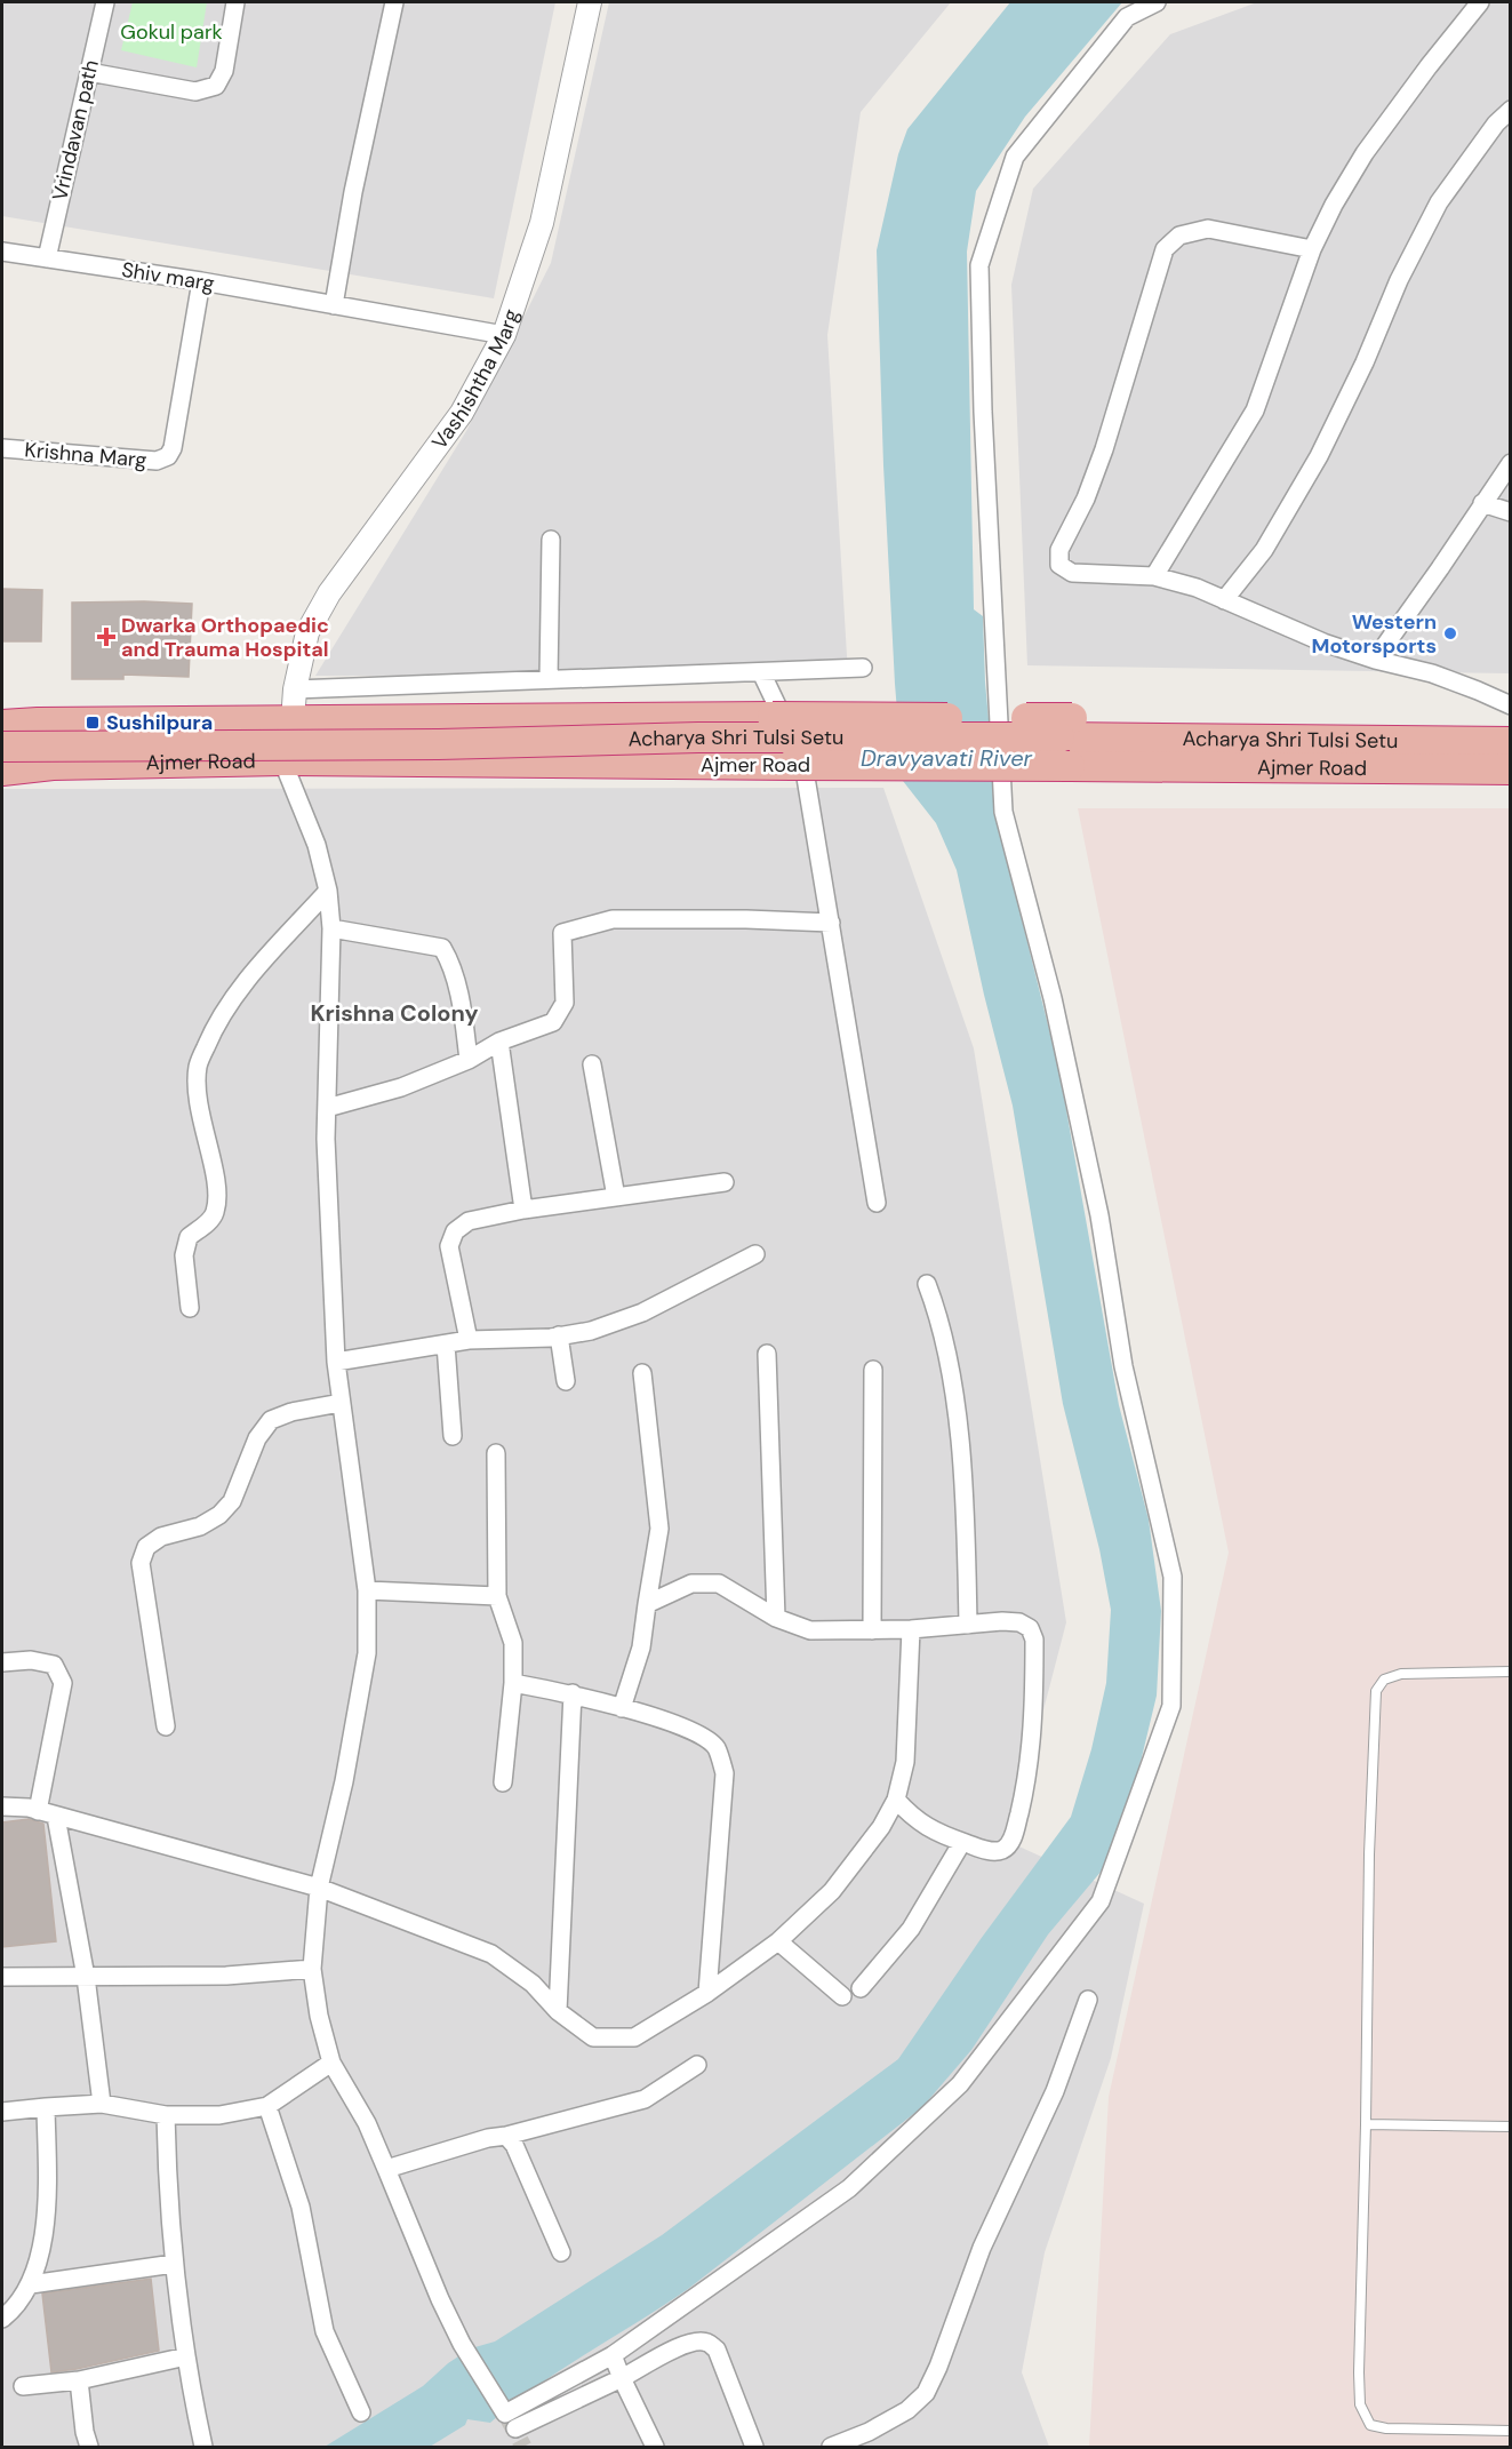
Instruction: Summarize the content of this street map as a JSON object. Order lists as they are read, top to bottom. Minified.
{"streets":{"highway":["Acharya Shri Tulsi Setu","Ajmer Road"],"street":["Vrindavan path","Shiv marg","Vashishtha Marg","Krishna Marg"]},"crossings":[["Vrindavan path","Shiv marg"],["Shiv marg","Vashishtha Marg"],["Shiv marg","Krishna Marg"],["Vashishtha Marg","Ajmer Road"]],"districts":["Krishna Colony"],"water":["Dravyavati River"],"parks":["Gokul park"],"places":{"other":["Western Motorsports"],"health":["Dwarka Orthopaedic and Trauma Hospital"],"transit":["Sushilpura"]}}
